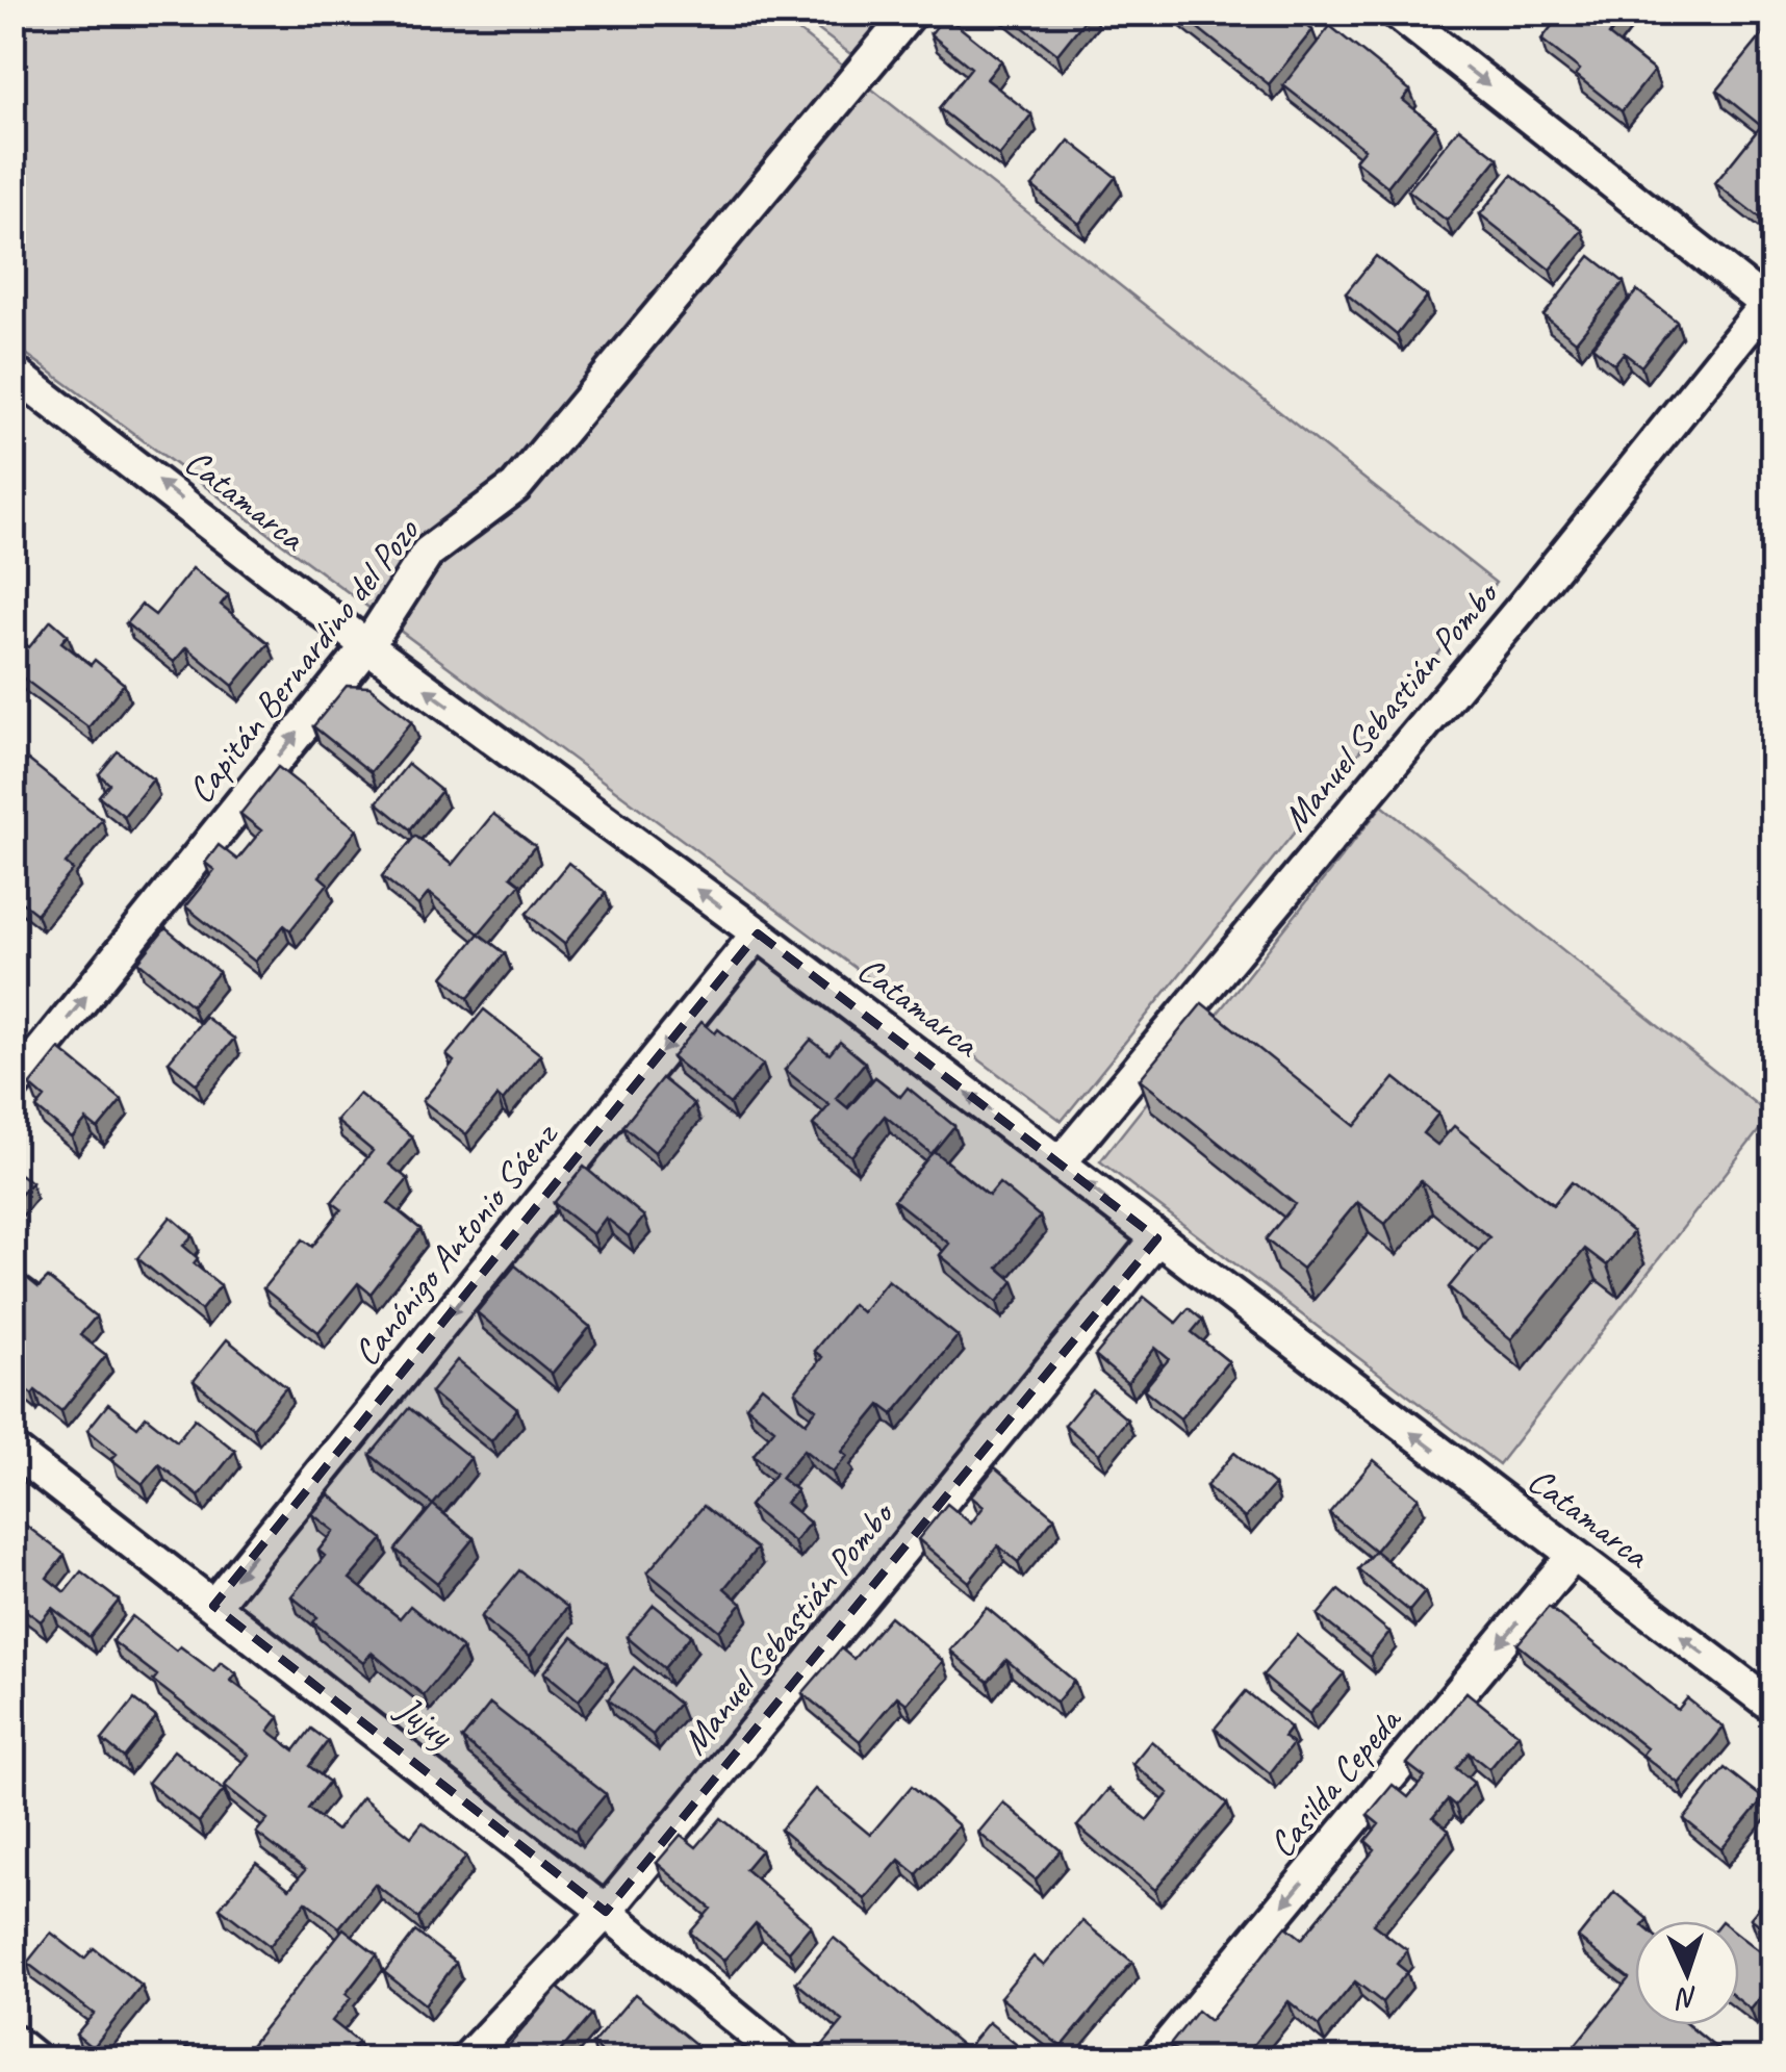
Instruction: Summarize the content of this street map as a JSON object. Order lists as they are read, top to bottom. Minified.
{"streets":{"street":["Catamarca","Capitán Bernardino del Pozo","Manuel Sebastián Pombo","Canónigo Antonio Sáenz","Jujuy","Casilda Cepeda"]},"crossings":[["Catamarca","Capitán Bernardino del Pozo"],["Catamarca","Manuel Sebastián Pombo"],["Catamarca","Canónigo Antonio Sáenz"],["Catamarca","Casilda Cepeda"],["Manuel Sebastián Pombo","Jujuy"],["Canónigo Antonio Sáenz","Jujuy"]],"one_way":["Catamarca","Capitán Bernardino del Pozo","Canónigo Antonio Sáenz","Casilda Cepeda"],"north":"bottom"}
